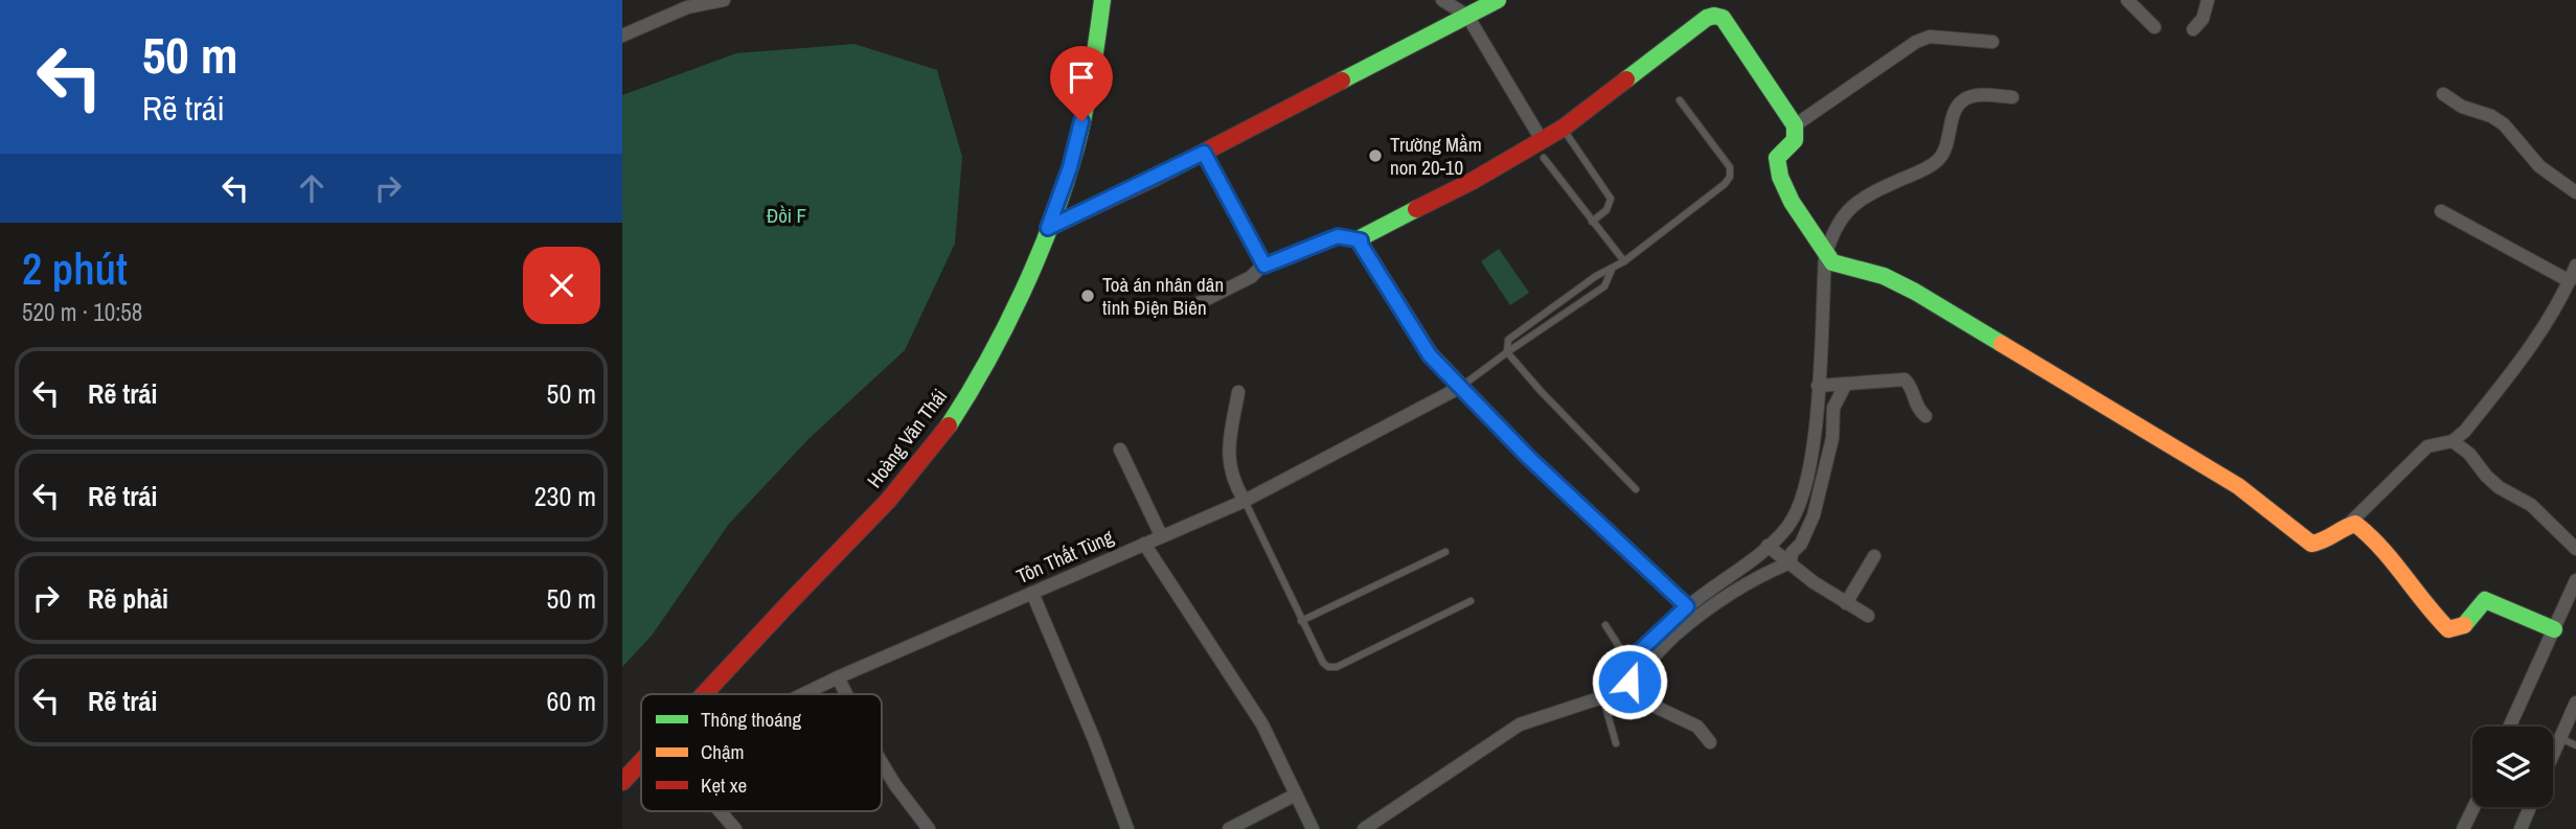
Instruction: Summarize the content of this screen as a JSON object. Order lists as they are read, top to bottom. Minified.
{"streets":{"street":["Hoàng Văn Thái","Tôn Thất Tùng"]},"parks":["Đồi F"],"places":["Trường Mầm non 20-10","Toà án nhân dân tỉnh Điện Biên"],"legend":["Thông thoáng","Chậm","Kẹt xe"],"page":{"turn":["50 m","Rẽ trái"],"heading":["2 phút","520 m · 10:58"],"list":[{"name":"Rẽ trái","value":"50 m"},{"name":"Rẽ trái","value":"230 m"},{"name":"Rẽ phải","value":"50 m"},{"name":"Rẽ trái","value":"60 m"}]}}
